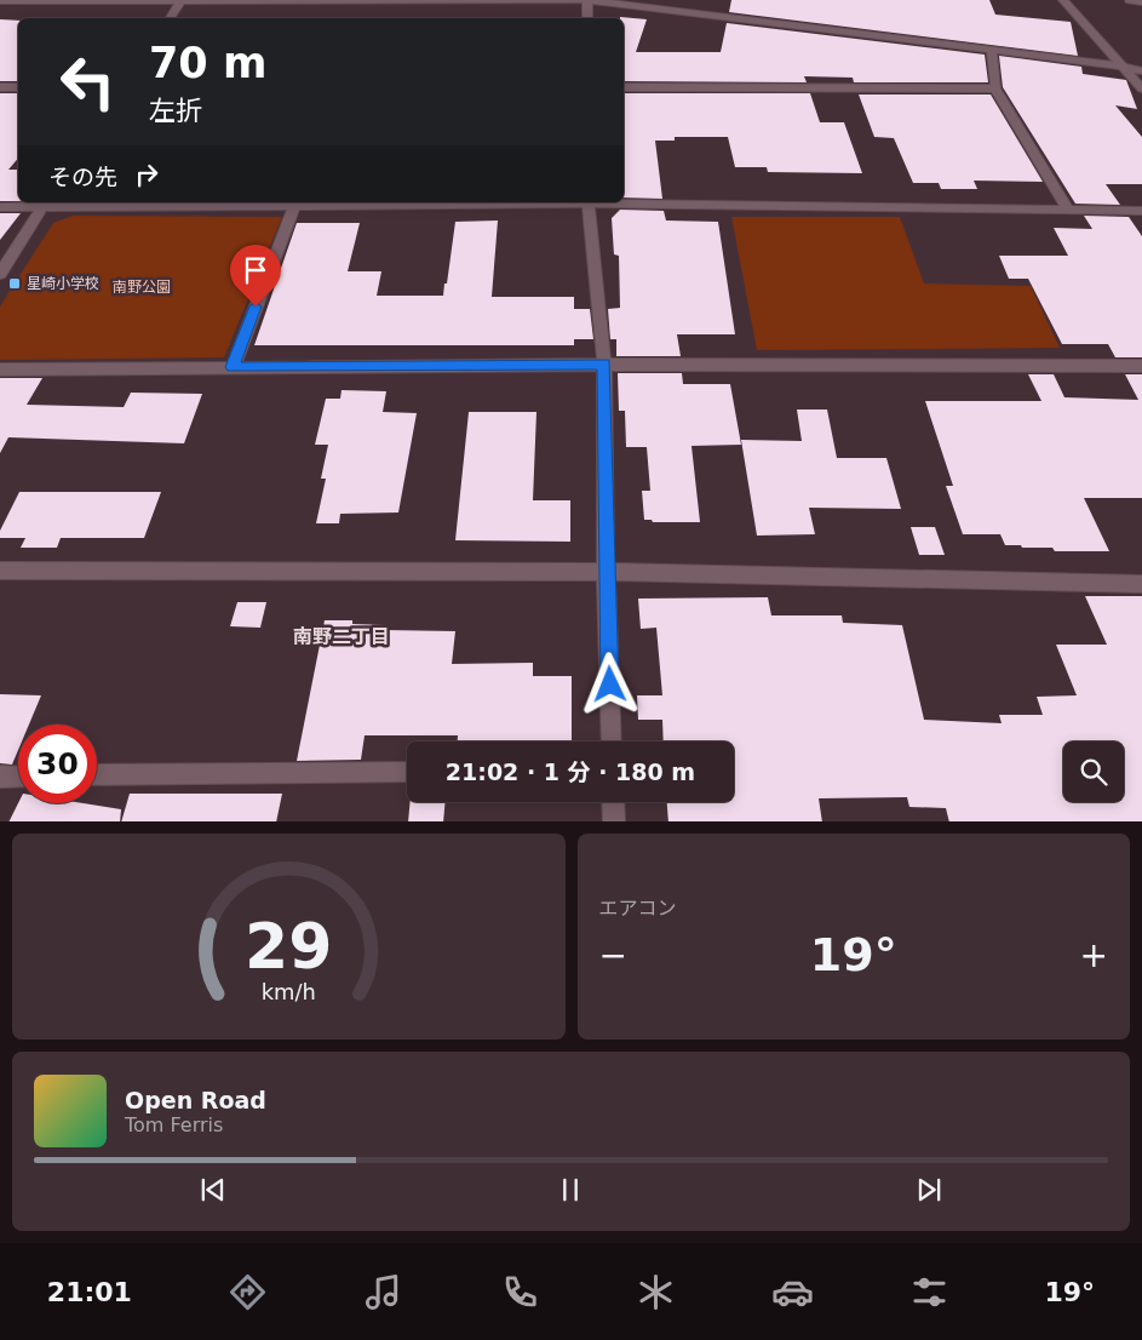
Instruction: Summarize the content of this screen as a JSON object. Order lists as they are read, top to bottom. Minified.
{"districts":["南野二丁目"],"parks":["南野公園"],"places":{"transit":["星崎小学校"]},"page":{"turn":["70 m","左折"],"then":"その先","limit":"30","trip":"21:02 · 1 分 · 180 m","tile":"エアコン","heat":["−","19°","+"],"song":["Open Road","Tom Ferris"],"tabs":["21:01","19°"],"gauge":["29","km/h"]}}
